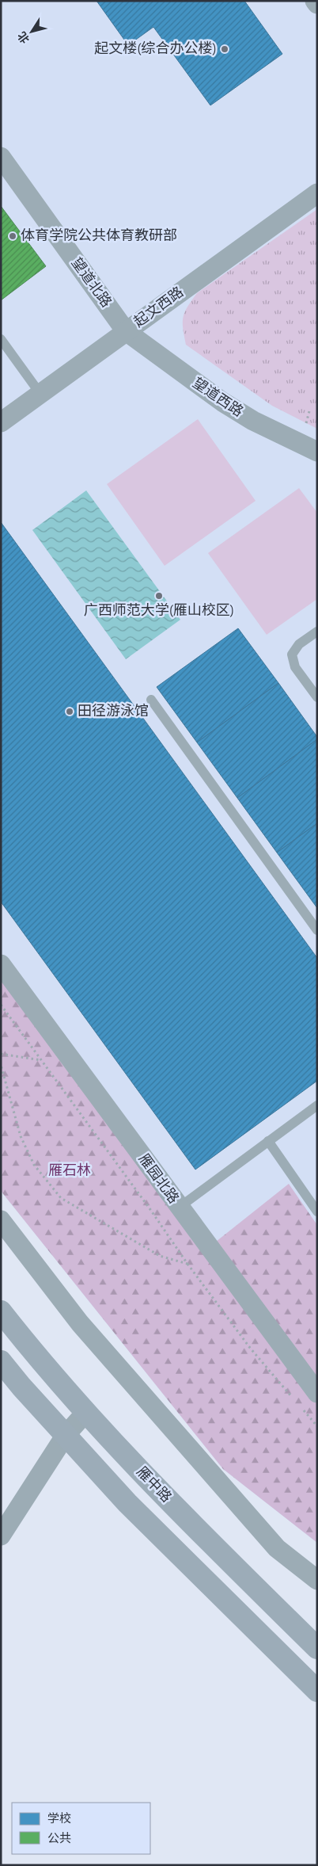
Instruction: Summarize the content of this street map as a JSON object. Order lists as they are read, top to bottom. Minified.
{"streets":{"main road":["雁中路"],"street":["望道北路","起文西路","望道西路","雁园北路"]},"crossings":[["望道北路","起文西路"],["望道北路","望道西路"],["起文西路","望道西路"]],"parks":["雁石林"],"places":["起文楼(综合办公楼)","体育学院公共体育教研部","广西师范大学(雁山校区)","田径游泳馆"],"legend":["学校","公共"],"north":"bottom left"}
